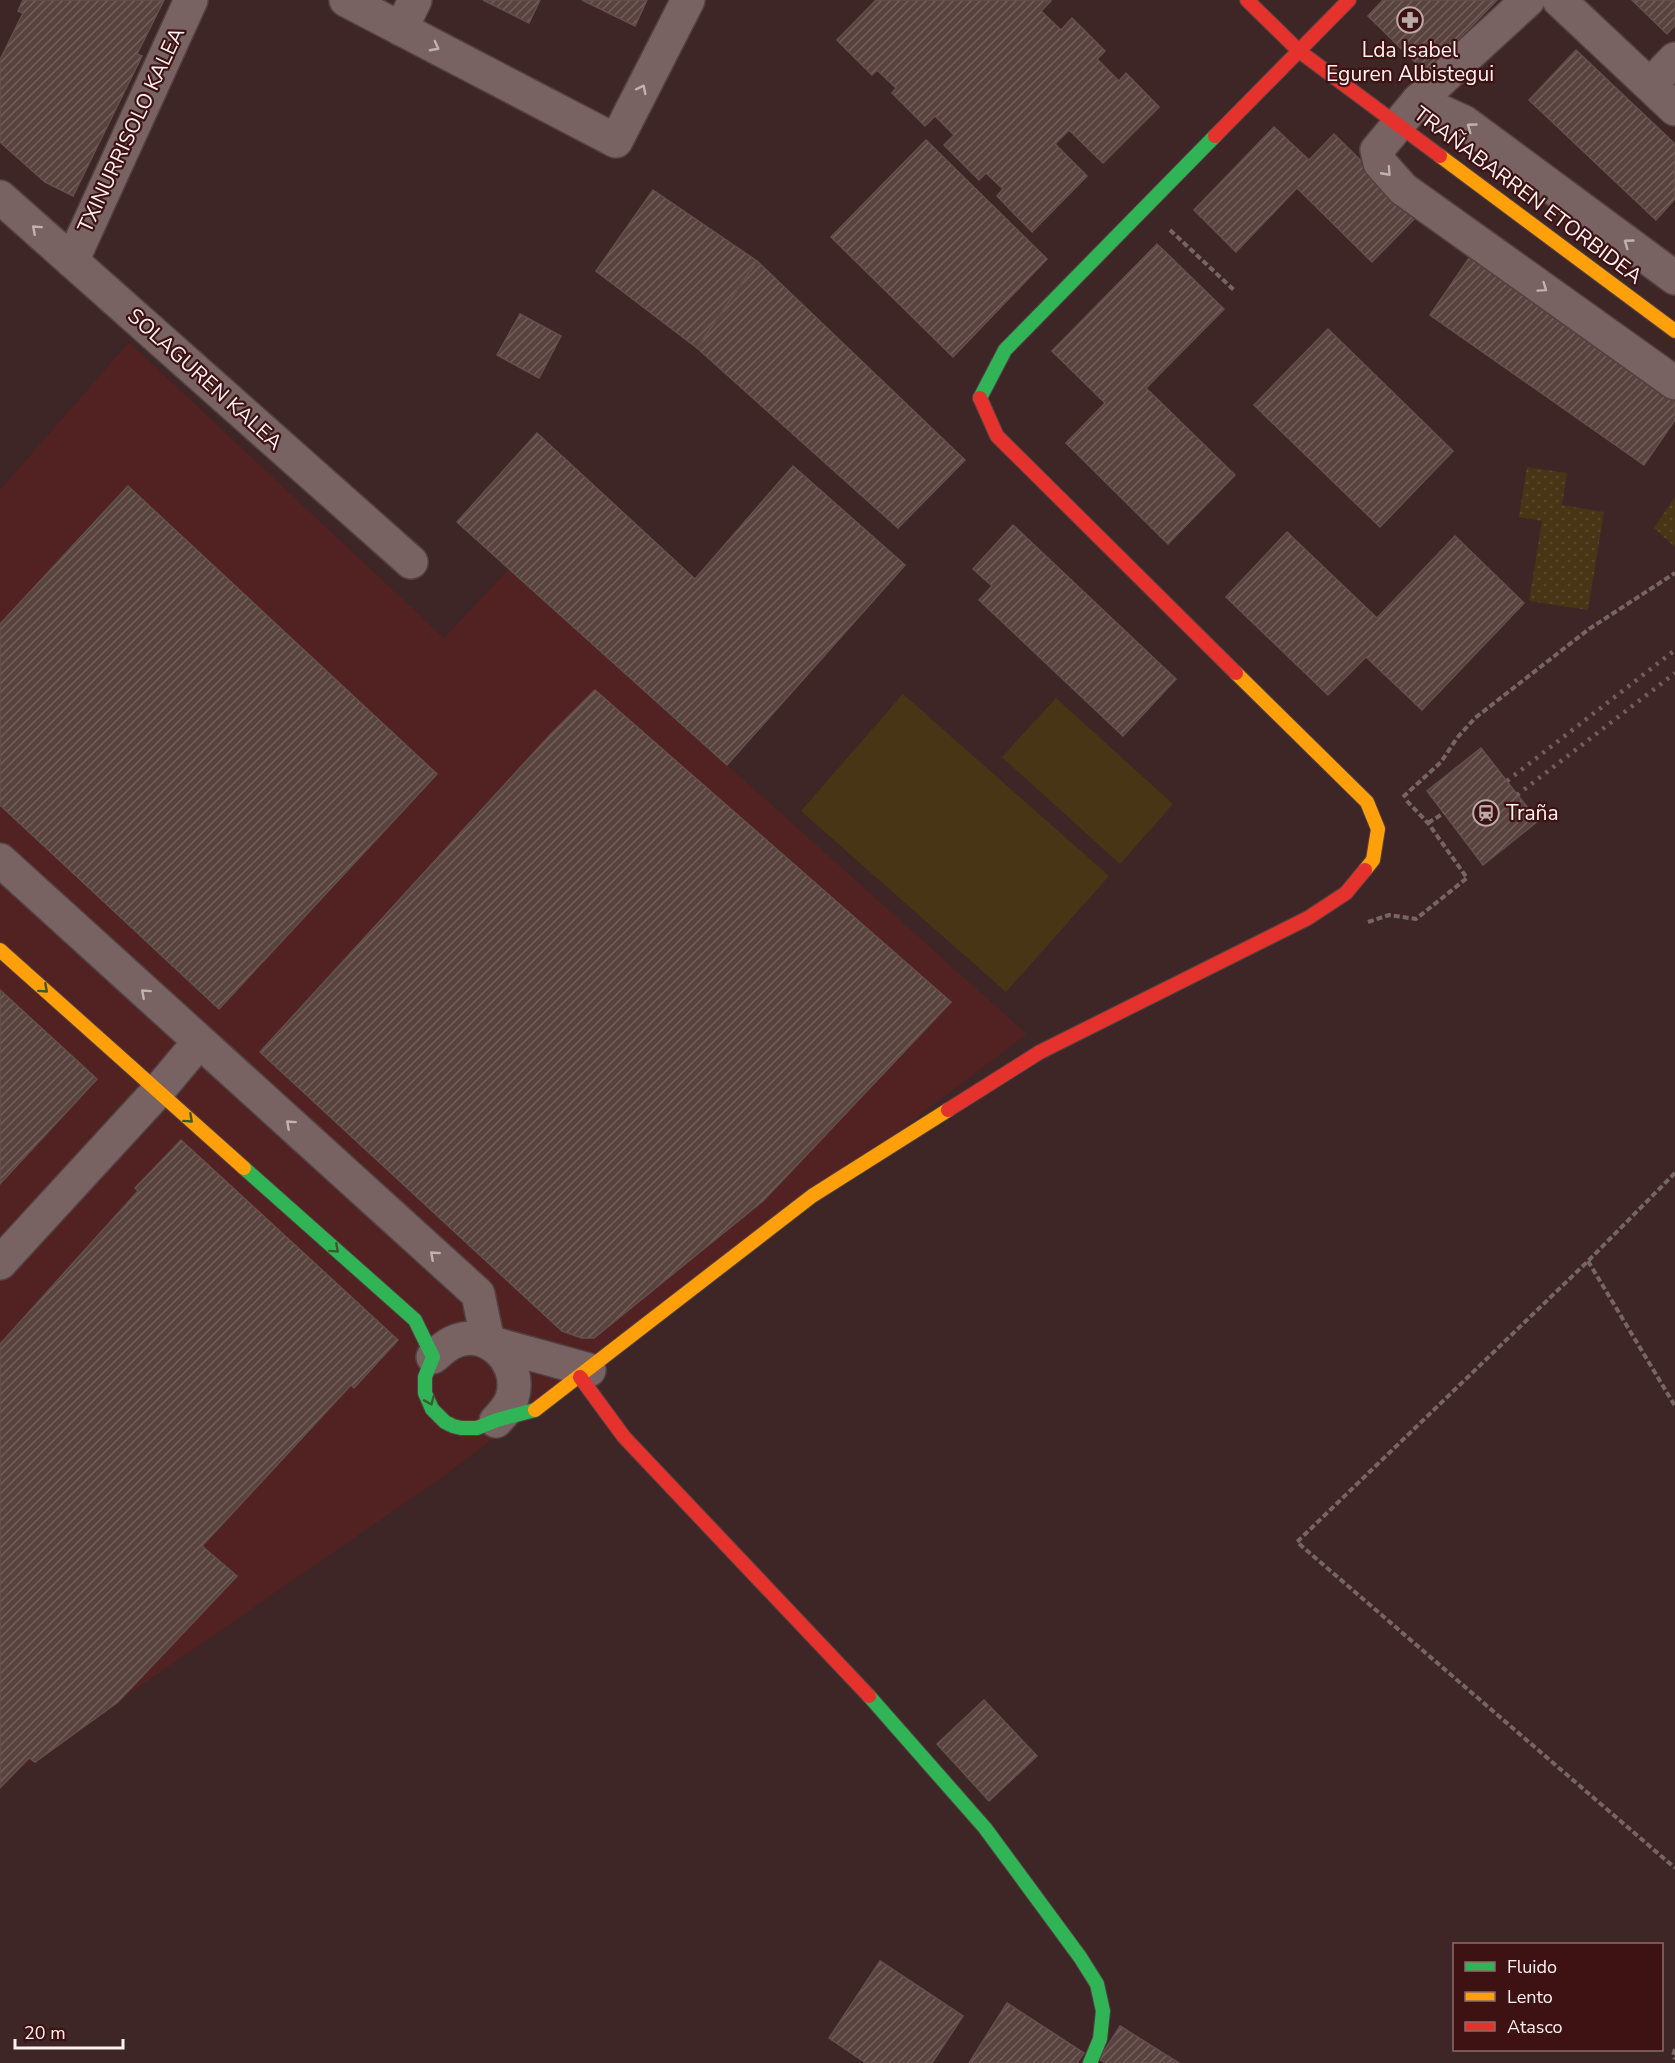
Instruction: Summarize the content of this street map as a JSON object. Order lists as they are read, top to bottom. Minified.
{"streets":{"street":["TXINURRISOLO KALEA","TRAÑABARREN ETORBIDEA","SOLAGUREN KALEA"]},"crossings":[["TXINURRISOLO KALEA","SOLAGUREN KALEA"]],"places":{"pharmacy":["Lda Isabel Eguren Albistegui"],"station":["Traña"]},"legend":["Fluido","Lento","Atasco"],"scale_bar":"20 m"}
